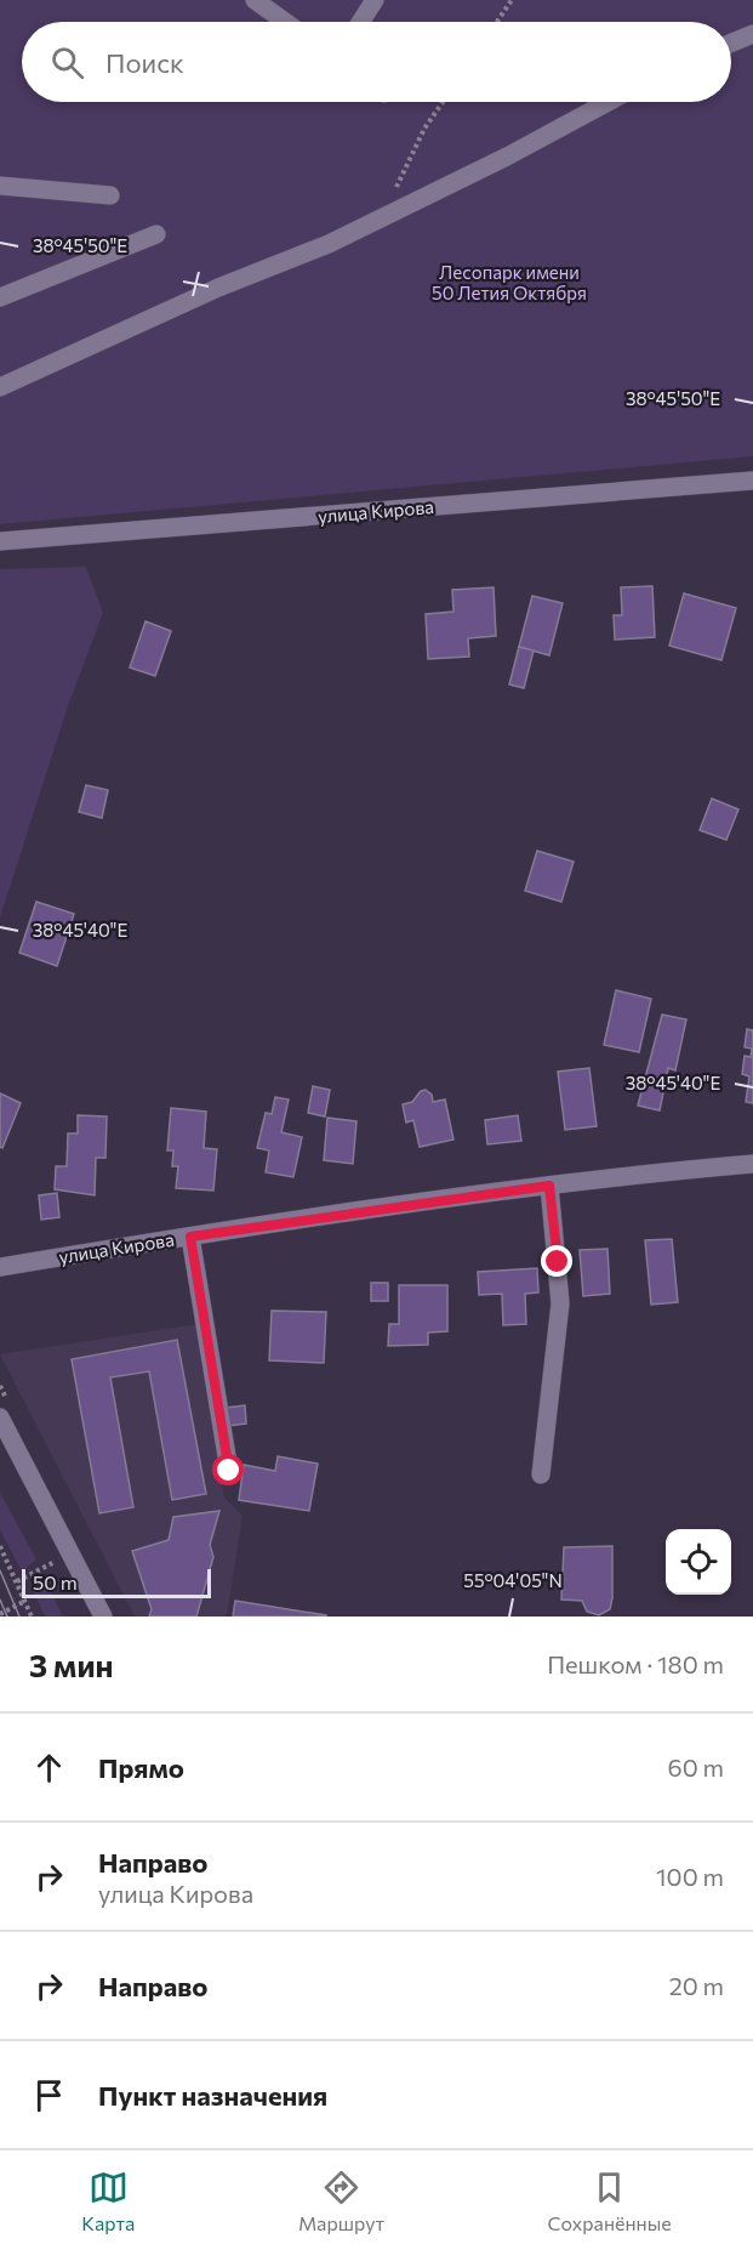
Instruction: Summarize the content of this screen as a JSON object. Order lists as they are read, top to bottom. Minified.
{"streets":{"street":["улица Кирова"]},"parks":["Лесопарк имени 50 Летия Октября"],"scale_bar":"50 m","page":{"search":"Поиск","scale":"50 m","heading":["3 мин","Пешком · 180 m"],"list":[["Прямо","60 m"],["Направо","улица Кирова","100 m"],["Направо","20 m"],"Пункт назначения"],"nav":["Карта","Маршрут","Сохранённые"]},"coordinates":["38°45'50\"E","38°45'40\"E","55°04'05\"N"]}
